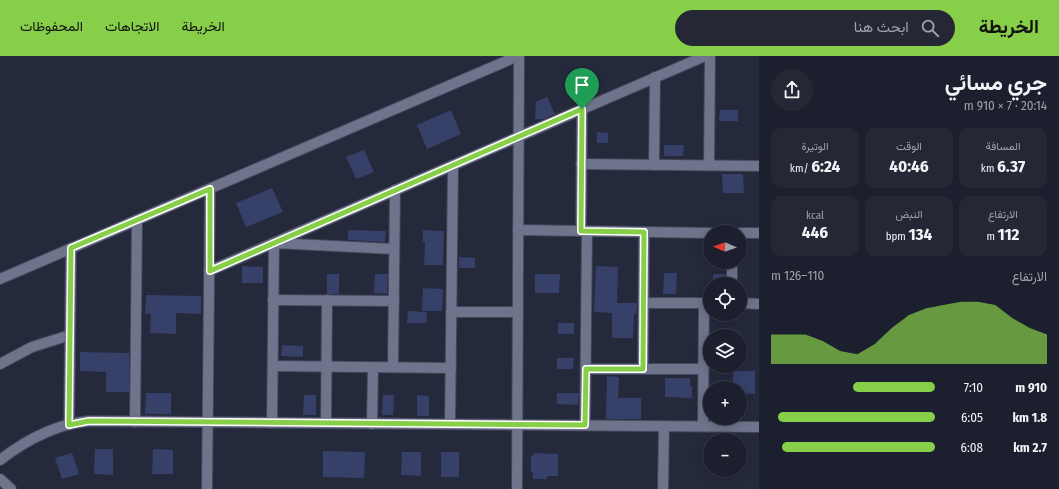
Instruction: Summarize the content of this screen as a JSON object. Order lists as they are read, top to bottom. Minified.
{"north":"left","page":{"header":"الخريطة","search":"ابحث هنا","nav":["الخريطة","الاتجاهات","المحفوظات"],"heading":["جري مسائي","20:14 · 7 × 910 m"],"stats":[["المسافة","6.37 km"],["الوقت","40:46"],["الوتيرة","6:24 /km"],["الارتفاع","112 m"],["النبض","134 bpm"],["kcal","446"]],"map_buttons":["+","−"],"chart":["الارتفاع","110–126 m"],"list":[{"name":"910 m","note":"7:10"},{"name":"1.8 km","note":"6:05"},{"name":"2.7 km","note":"6:08"}]}}
